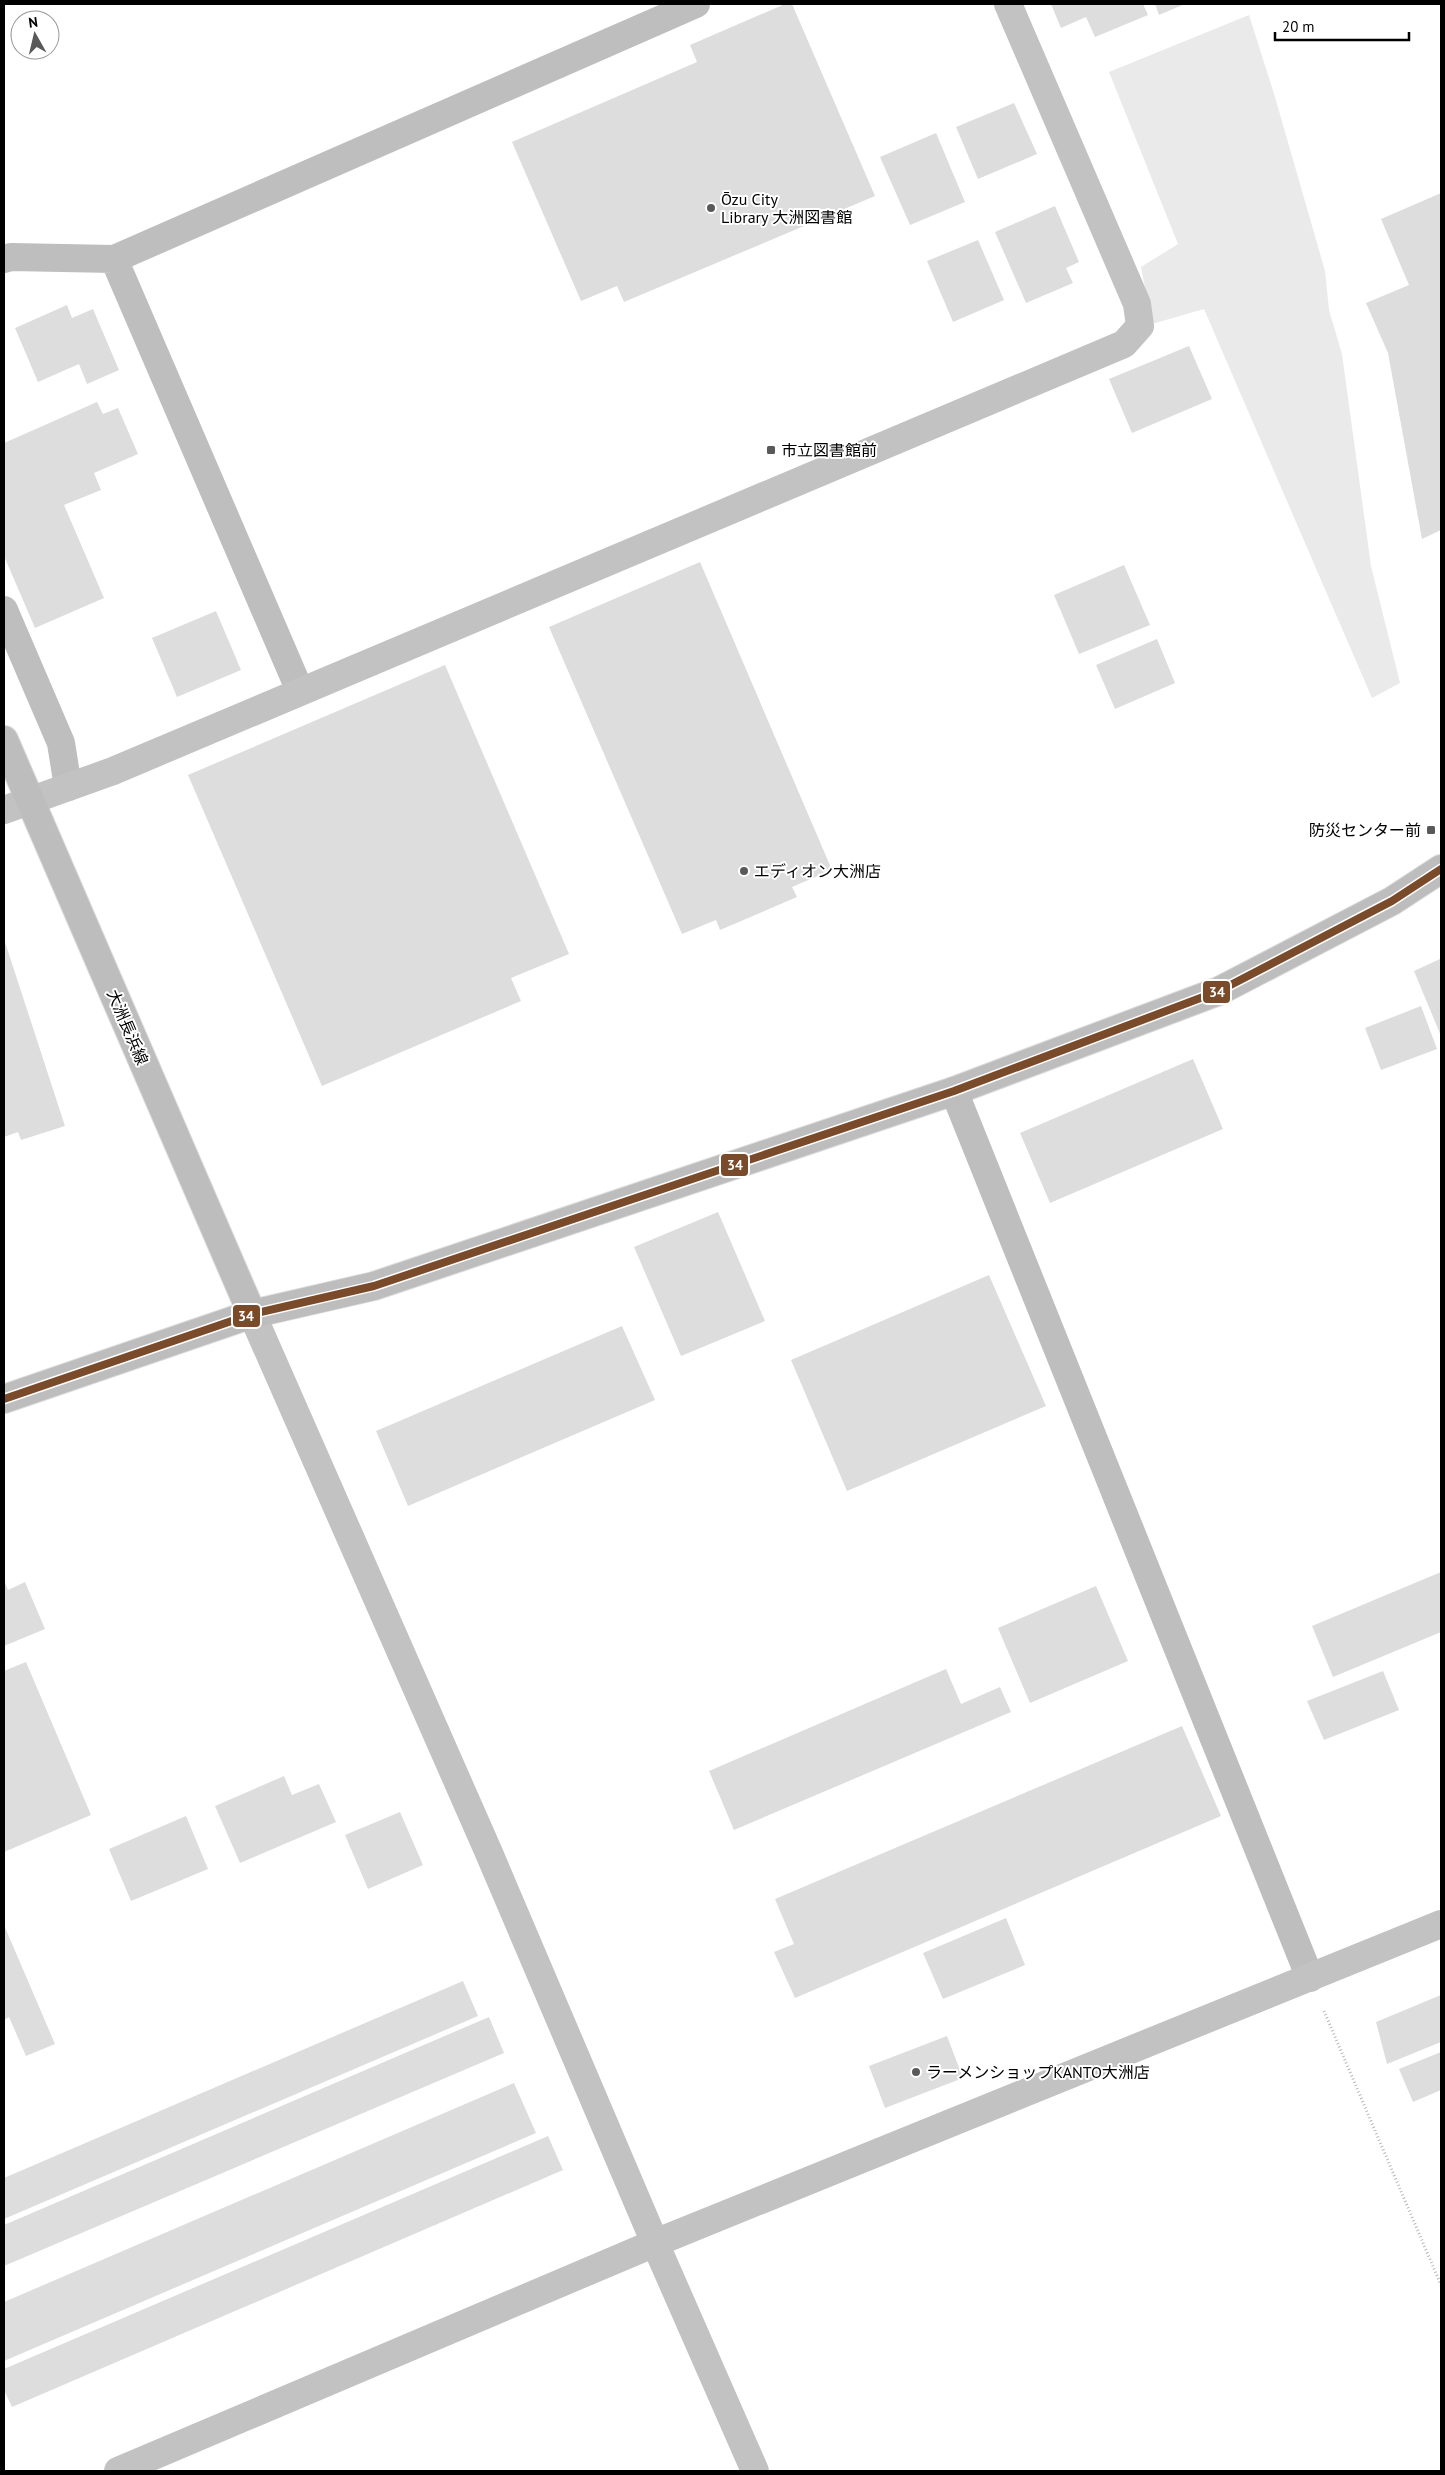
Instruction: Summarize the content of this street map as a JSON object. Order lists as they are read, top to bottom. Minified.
{"streets":{"main road":["大洲長浜線"]},"places":{"other":["Ōzu City Library 大洲図書館","エディオン大洲店","ラーメンショップKANTO大洲店"],"transit":["市立図書館前","防災センター前"]},"lines":["transit line 34"],"scale_bar":"20 m","north":"top"}
